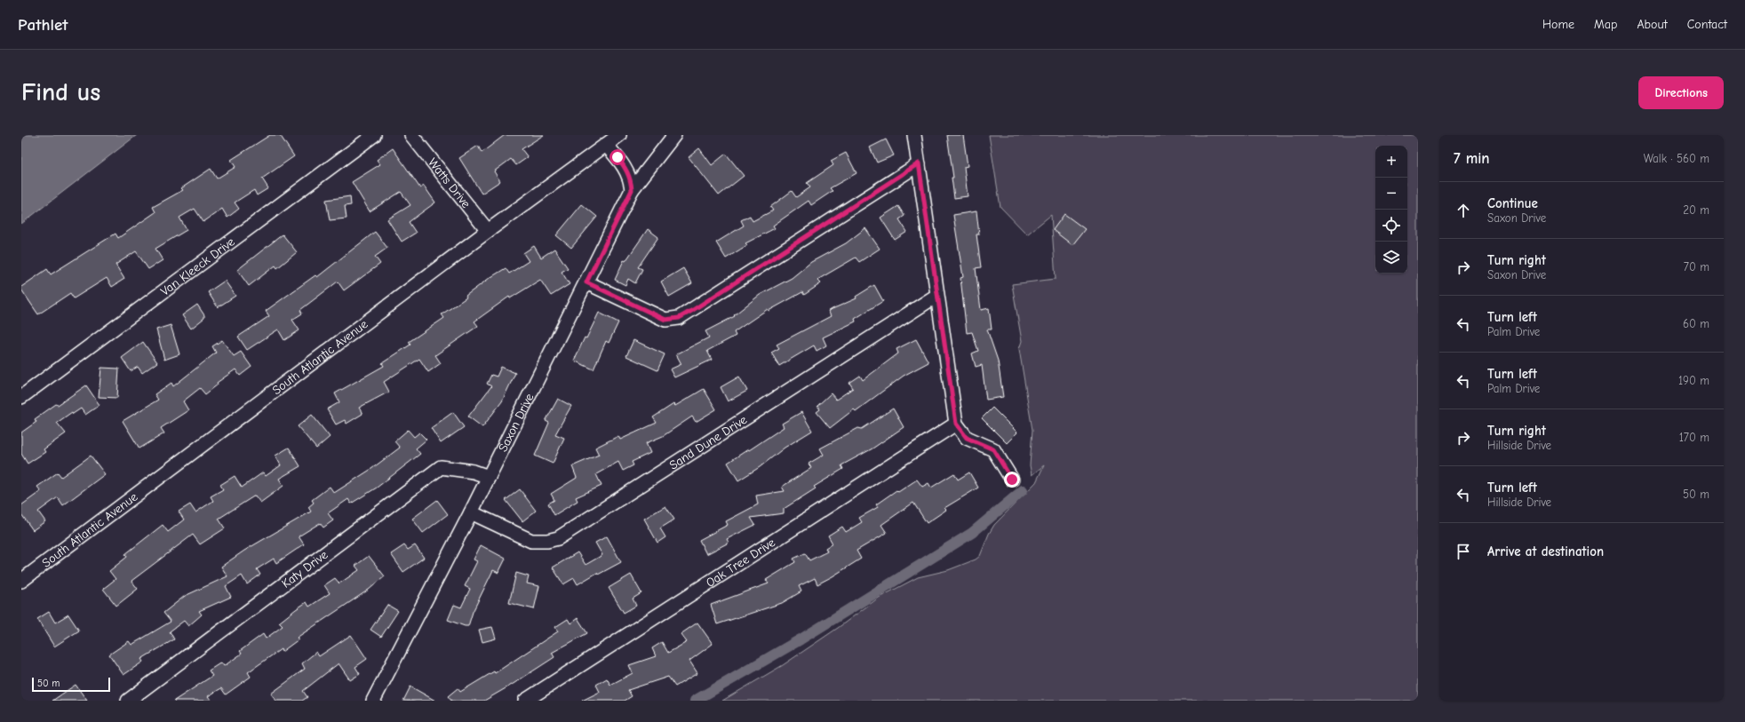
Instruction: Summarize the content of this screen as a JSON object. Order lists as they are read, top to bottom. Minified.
{"streets":{"street":["Watts Drive","Van Kleeck Drive","South Atlantic Avenue","Saxon Drive","Sand Dune Drive","Oak Tree Drive","Katy Drive"]},"crossings":[["Watts Drive","South Atlantic Avenue"],["Saxon Drive","Sand Dune Drive"],["Saxon Drive","Katy Drive"]],"scale_bar":"50 m","page":{"header":"Pathlet","nav":["Home","Map","About","Contact"],"buttons":"Directions","title":"Find us","heading":["7 min","Walk · 560 m"],"map_buttons":["+","−"],"list":[["Continue","Saxon Drive","20 m"],["Turn right","Saxon Drive","70 m"],["Turn left","Palm Drive","60 m"],["Turn left","Palm Drive","190 m"],["Turn right","Hillside Drive","170 m"],["Turn left","Hillside Drive","50 m"],"Arrive at destination"],"scale":"50 m"}}
